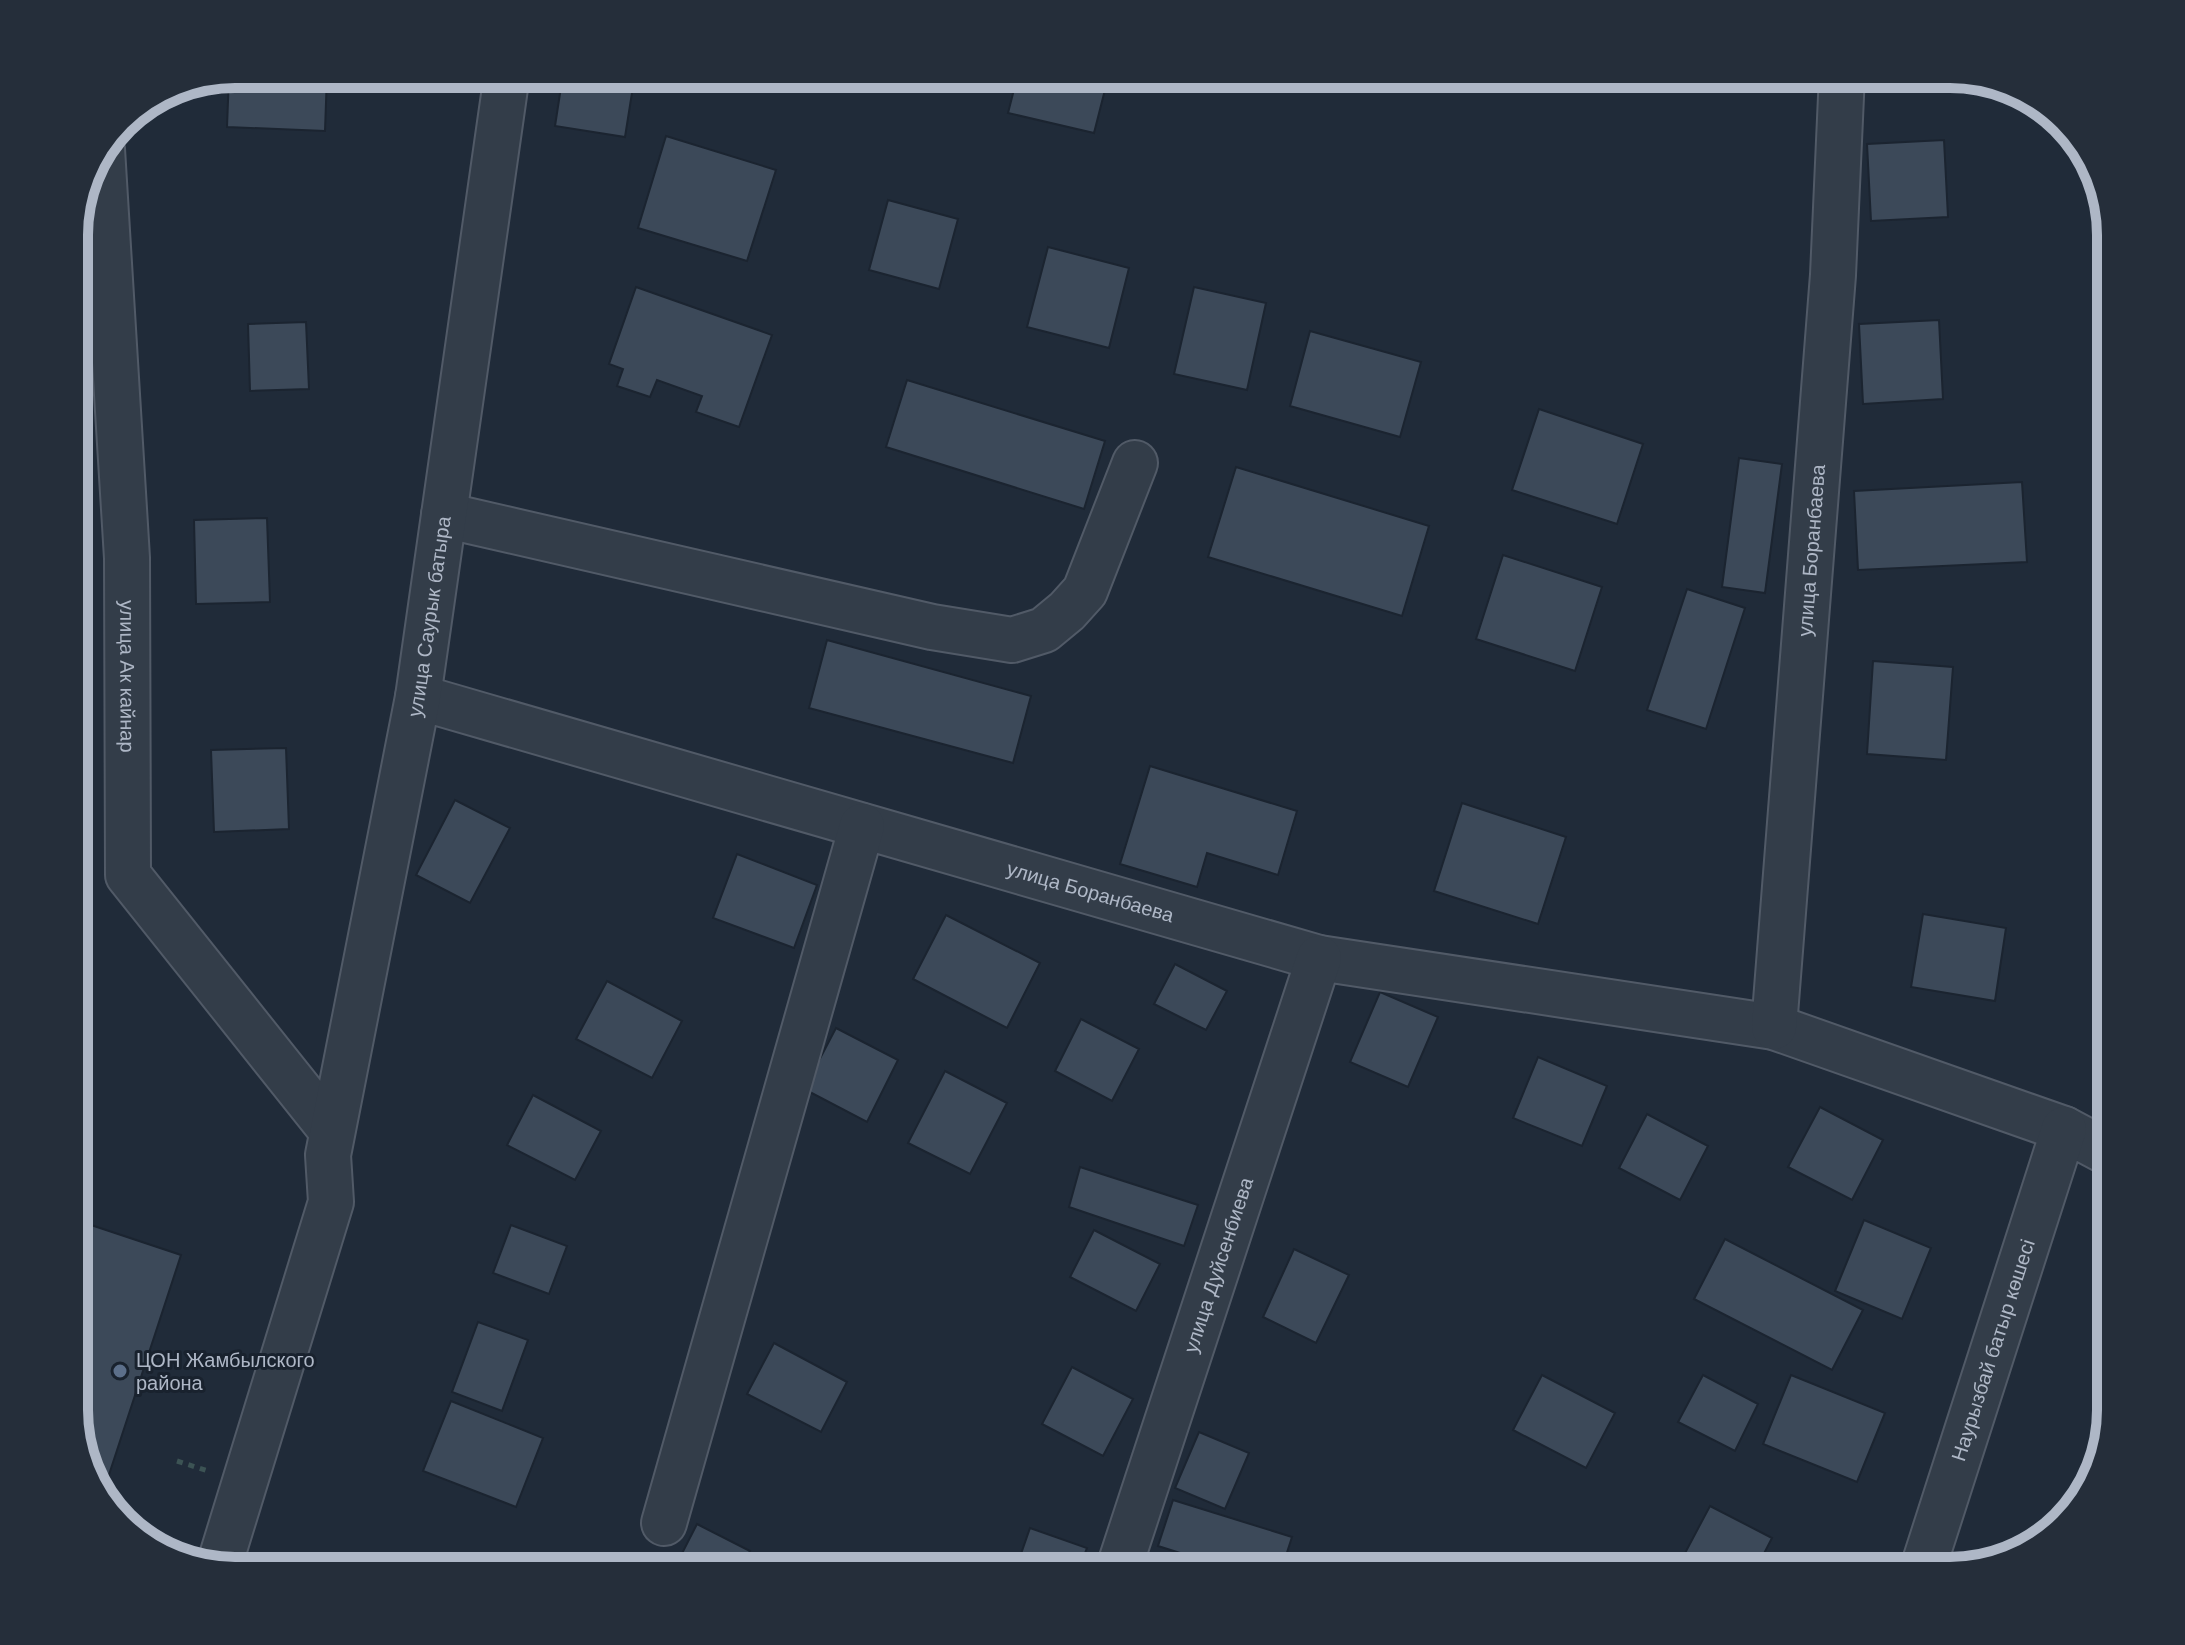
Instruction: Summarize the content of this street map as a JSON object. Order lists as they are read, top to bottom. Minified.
{"streets":{"street":["улица Боранбаева","улица Саурык батыра","улица Ак кайнар","улица Дуйсенбиева","Наурызбай батыр көшесі"]},"crossings":[["улица Боранбаева","улица Саурык батыра"],["улица Боранбаева","улица Дуйсенбиева"],["улица Боранбаева","Наурызбай батыр көшесі"],["улица Саурык батыра","улица Ак кайнар"]],"places":["ЦОН Жамбылского района"]}
